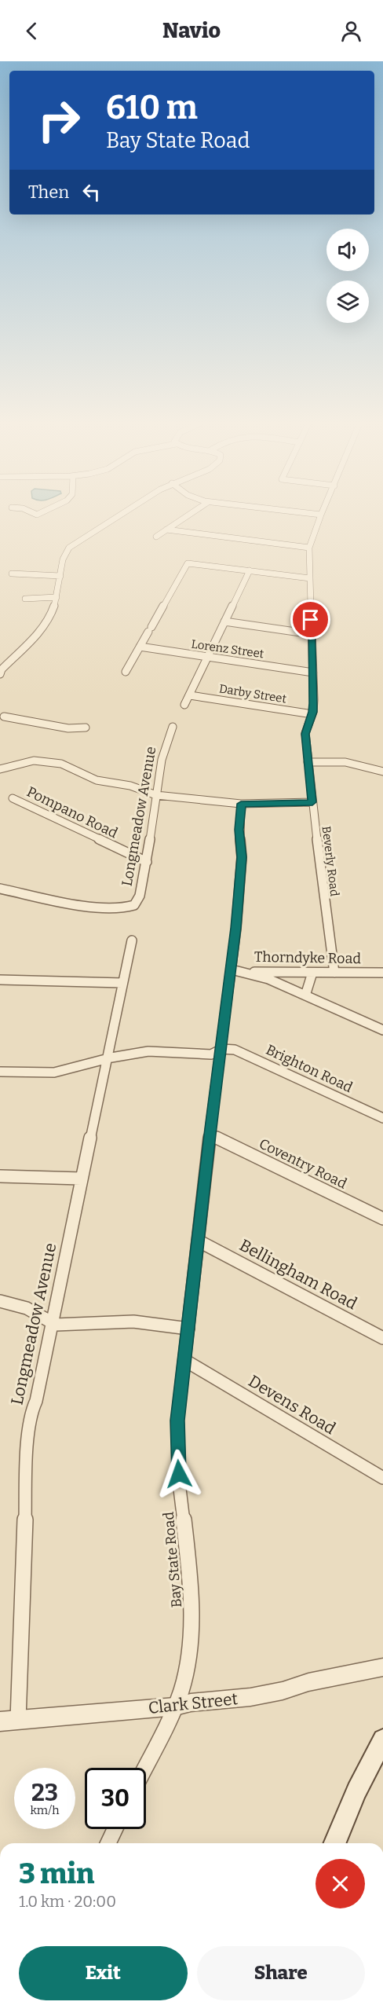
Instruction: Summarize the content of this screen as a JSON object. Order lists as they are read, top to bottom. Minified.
{"streets":{"street":["Lorenz Street","Darby Street","Pompano Road","Longmeadow Avenue","Beverly Road","Thorndyke Road","Brighton Road","Coventry Road","Bellingham Road","Devens Road","Bay State Road","Clark Street"]},"crossings":[["Lorenz Street","Beverly Road"],["Darby Street","Beverly Road"],["Pompano Road","Longmeadow Avenue"],["Longmeadow Avenue","Clark Street"],["Beverly Road","Thorndyke Road"],["Thorndyke Road","Bay State Road"],["Brighton Road","Bay State Road"],["Coventry Road","Bay State Road"],["Bellingham Road","Bay State Road"],["Devens Road","Bay State Road"],["Bay State Road","Clark Street"]],"page":{"header":"Navio","turn":["610 m","Bay State Road"],"then":"Then","speed":"23 km/h","limit":"30","heading":["3 min","1.0 km · 20:00"],"buttons":["Exit","Share"]}}
